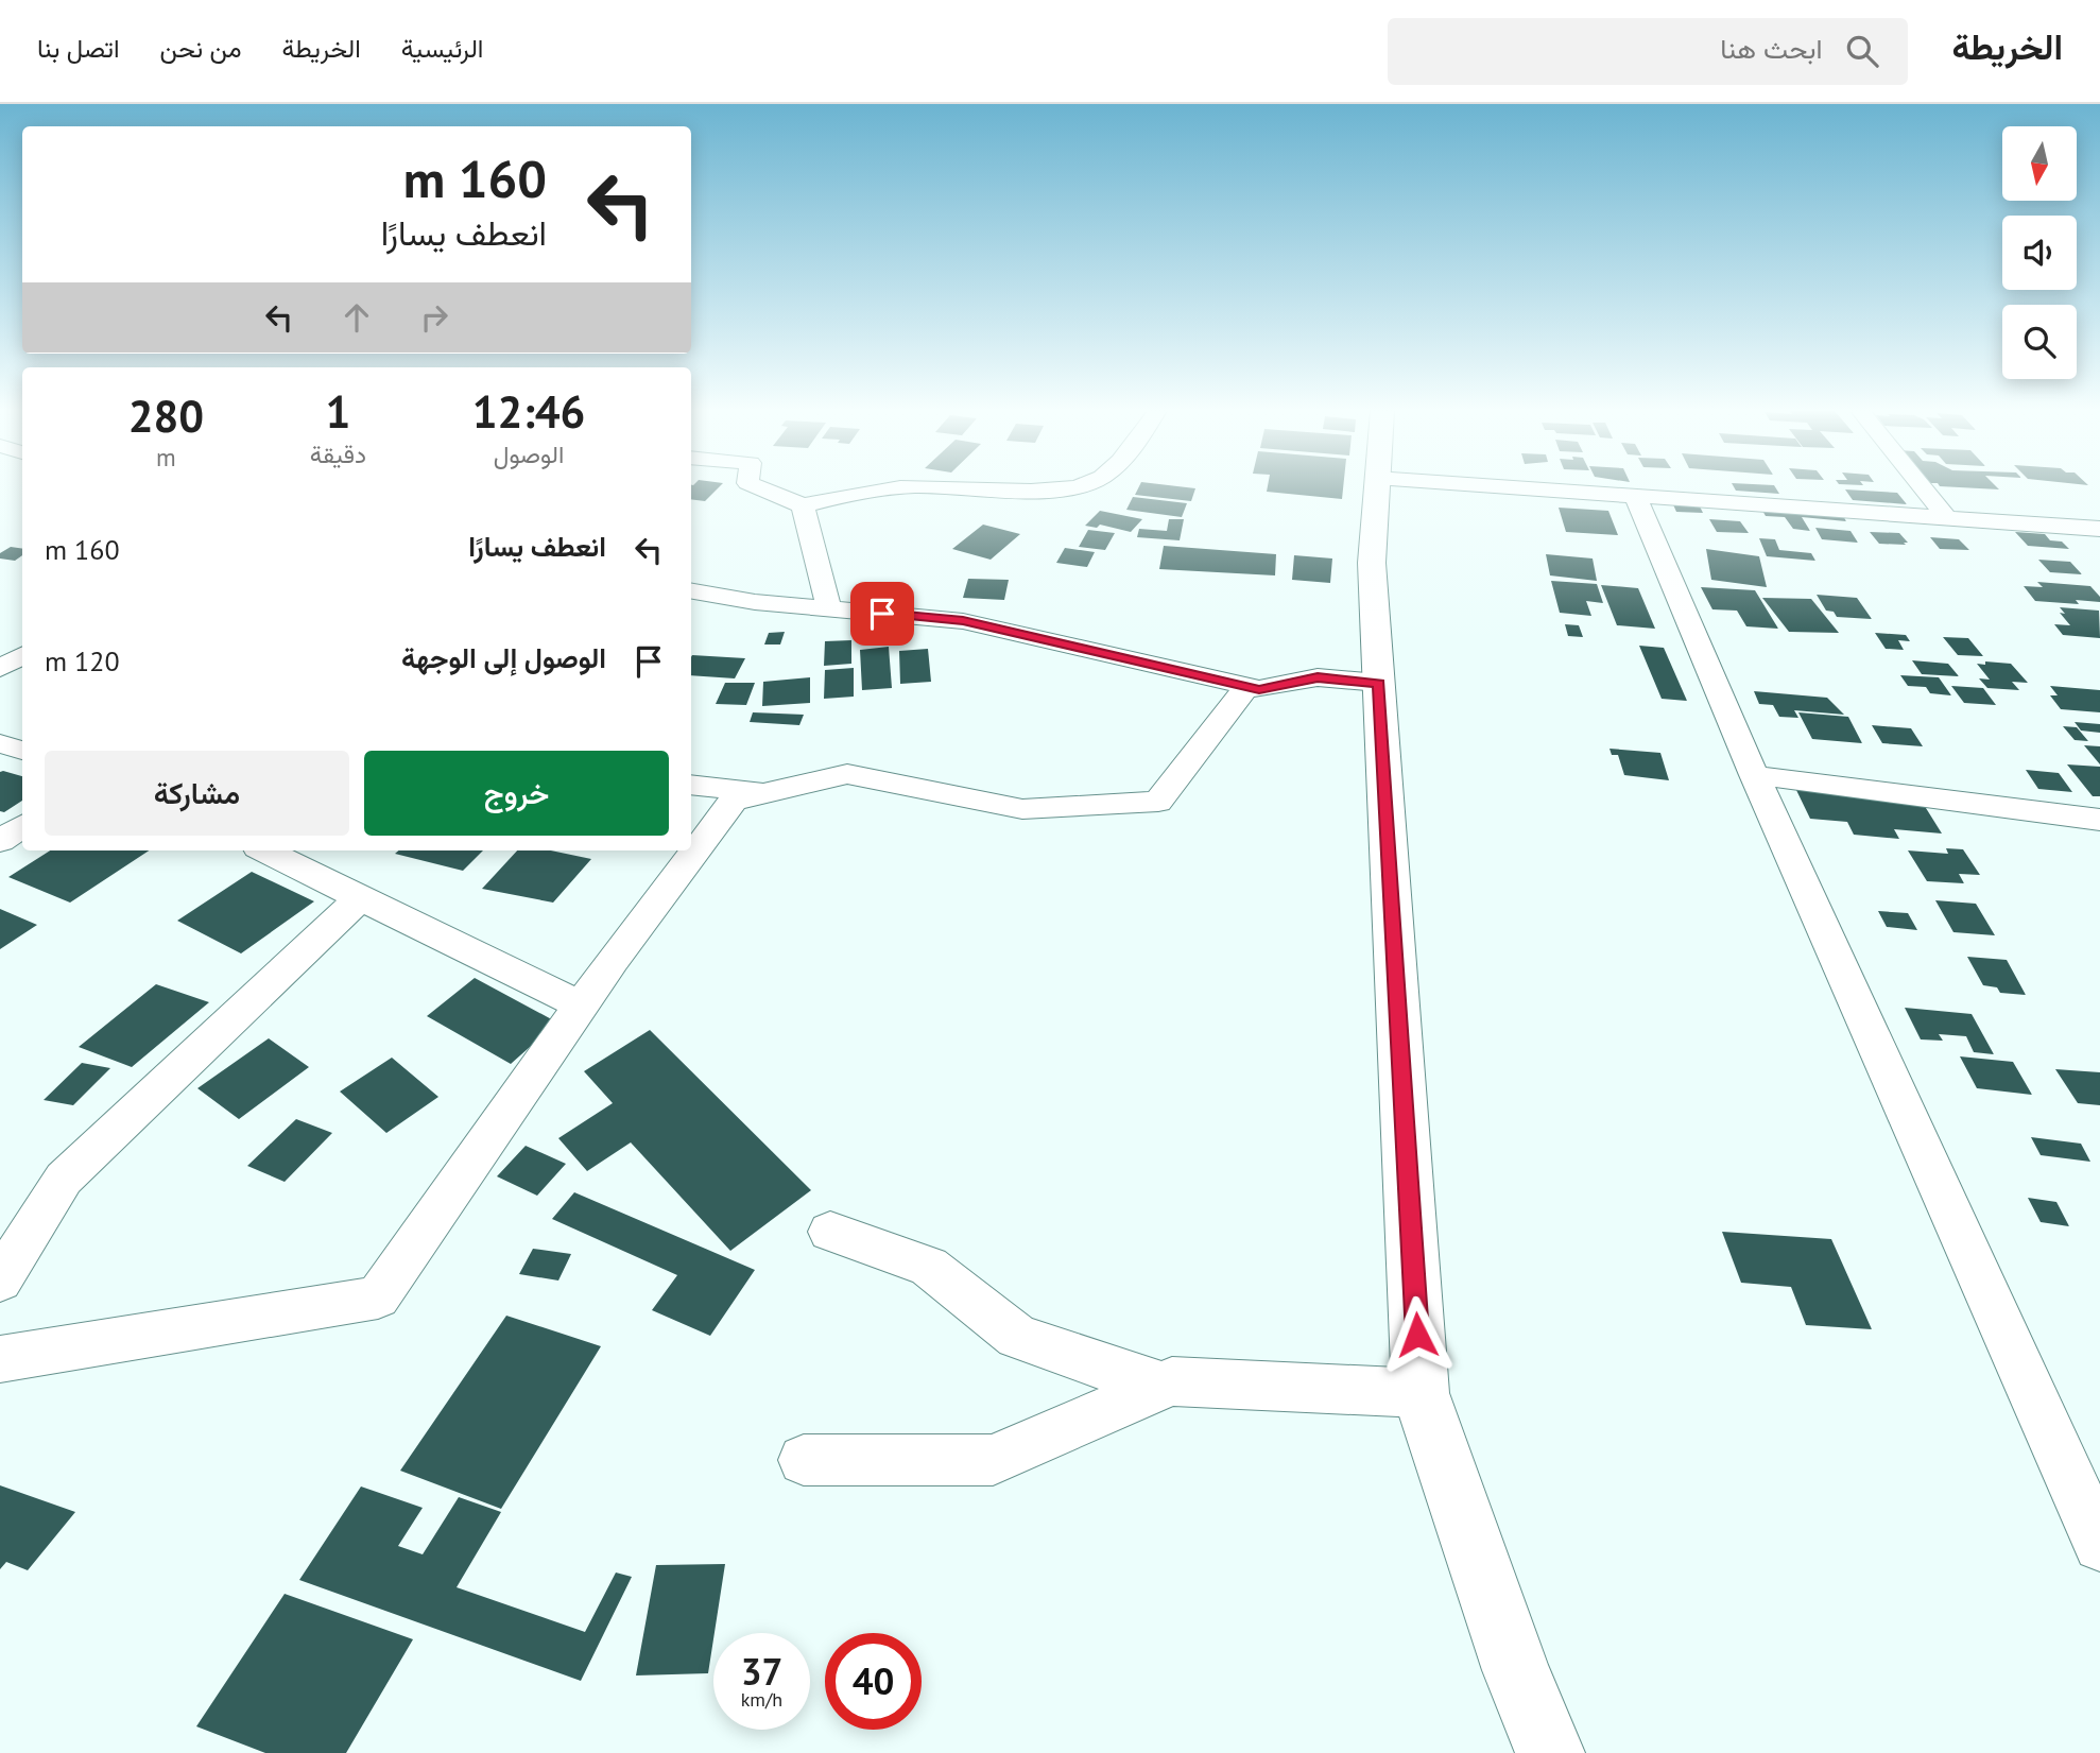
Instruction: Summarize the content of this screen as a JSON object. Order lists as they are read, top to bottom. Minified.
{"north":"bottom","page":{"header":"الخريطة","search":"ابحث هنا","nav":["الرئيسية","الخريطة","من نحن","اتصل بنا"],"turn":["160 m","انعطف يسارًا"],"eta":["12:46","الوصول","1","دقيقة","280","m"],"list":[{"name":"انعطف يسارًا","value":"160 m"},{"name":"الوصول إلى الوجهة","value":"120 m"}],"buttons":["خروج","مشاركة"],"speed":"37 km/h","limit":"40"}}
